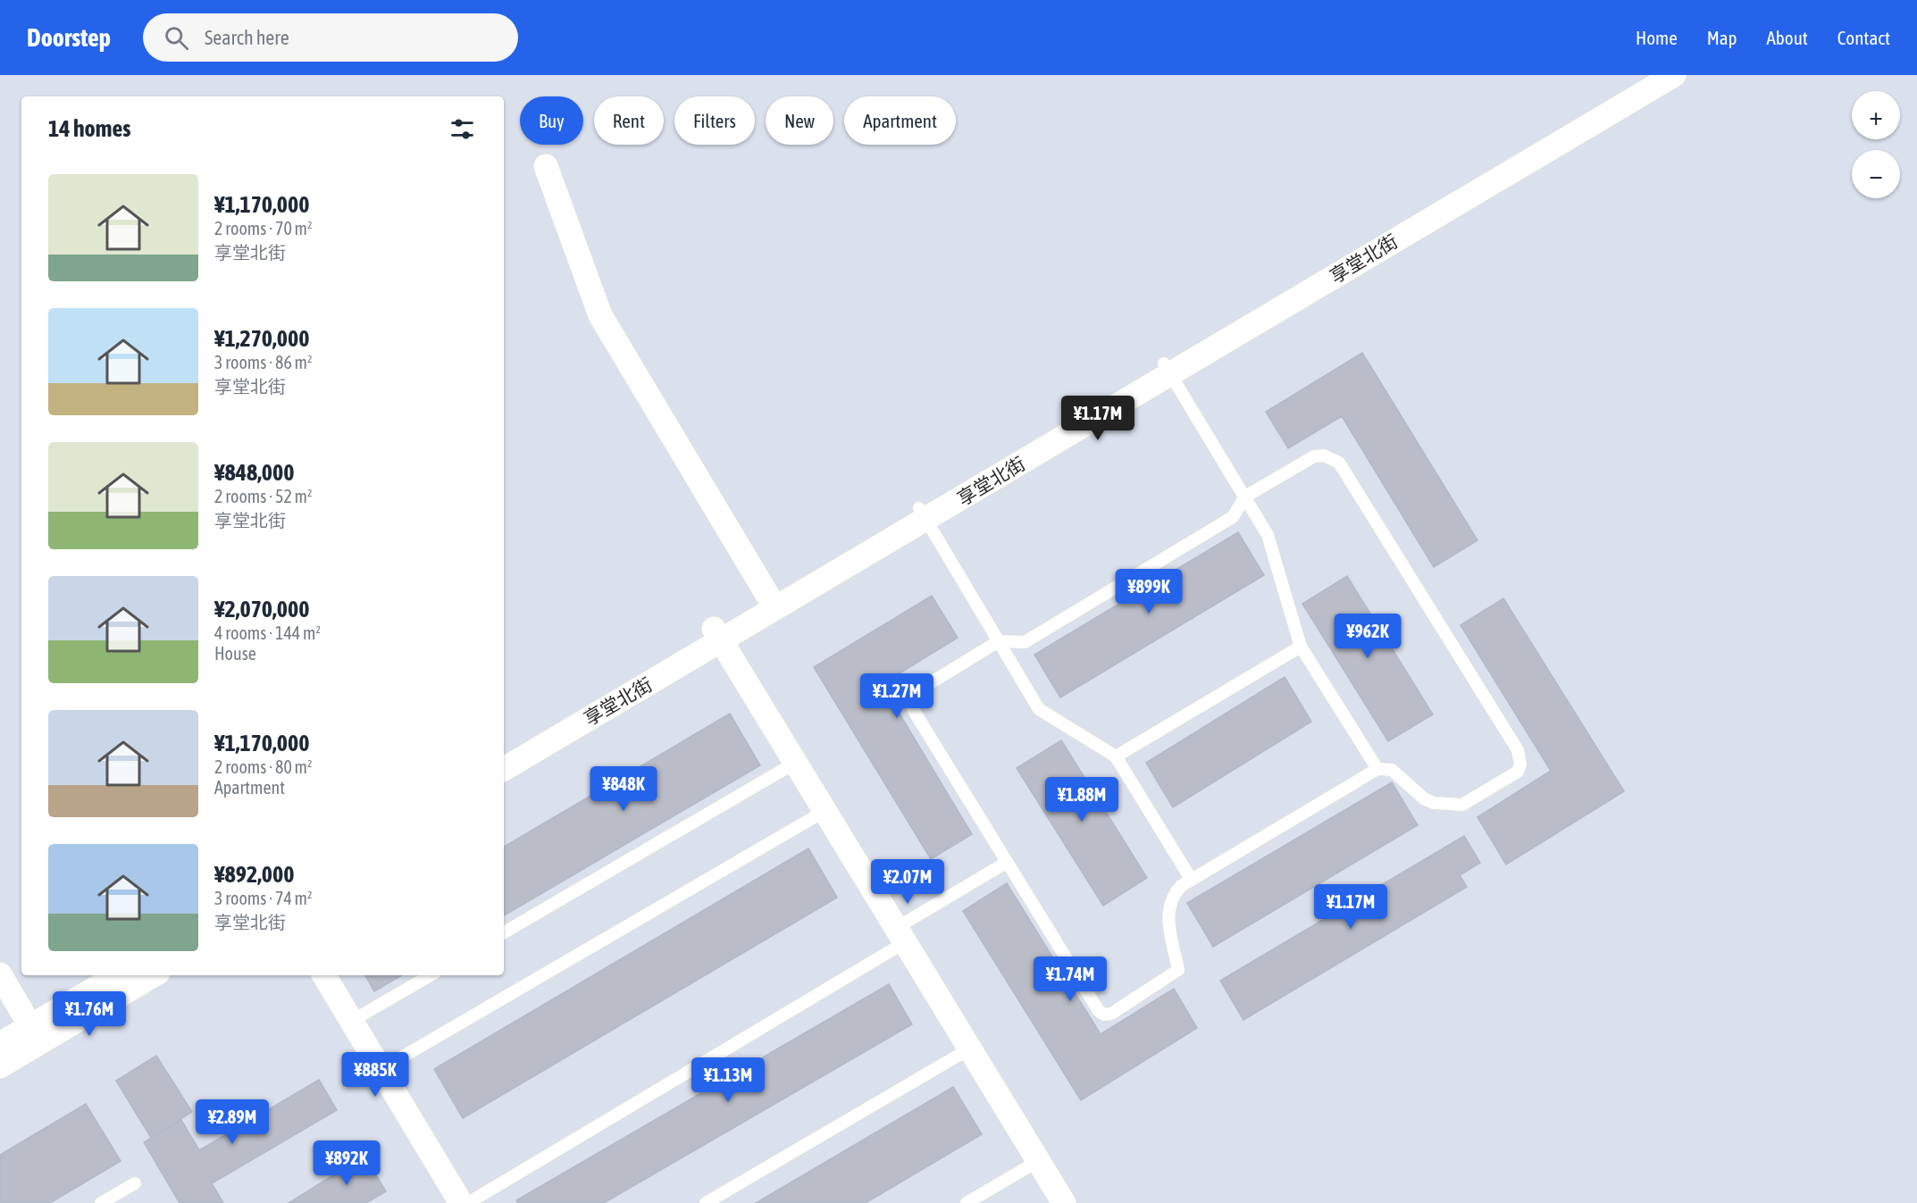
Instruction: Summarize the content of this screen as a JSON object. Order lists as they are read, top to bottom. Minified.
{"streets":{"street":["享堂北街"]},"page":{"header":"Doorstep","search":"Search here","nav":["Home","Map","About","Contact"],"map_buttons":["+","−"],"chip":["Buy","Rent","Filters","New","Apartment"],"heading":"14 homes","list":[{"name":"¥1,170,000","note":"2 rooms · 70 m² · 享堂北街"},{"name":"¥1,270,000","note":"3 rooms · 86 m² · 享堂北街"},{"name":"¥848,000","note":"2 rooms · 52 m² · 享堂北街"},{"name":"¥2,070,000","note":"4 rooms · 144 m² · House"},{"name":"¥1,170,000","note":"2 rooms · 80 m² · Apartment"},{"name":"¥892,000","note":"3 rooms · 74 m² · 享堂北街"}],"price":["¥1.17M","¥899K","¥962K","¥1.27M","¥848K","¥1.88M","¥2.07M","¥1.17M","¥1.74M","¥1.76M","¥885K","¥1.13M","¥2.89M","¥892K"]}}
